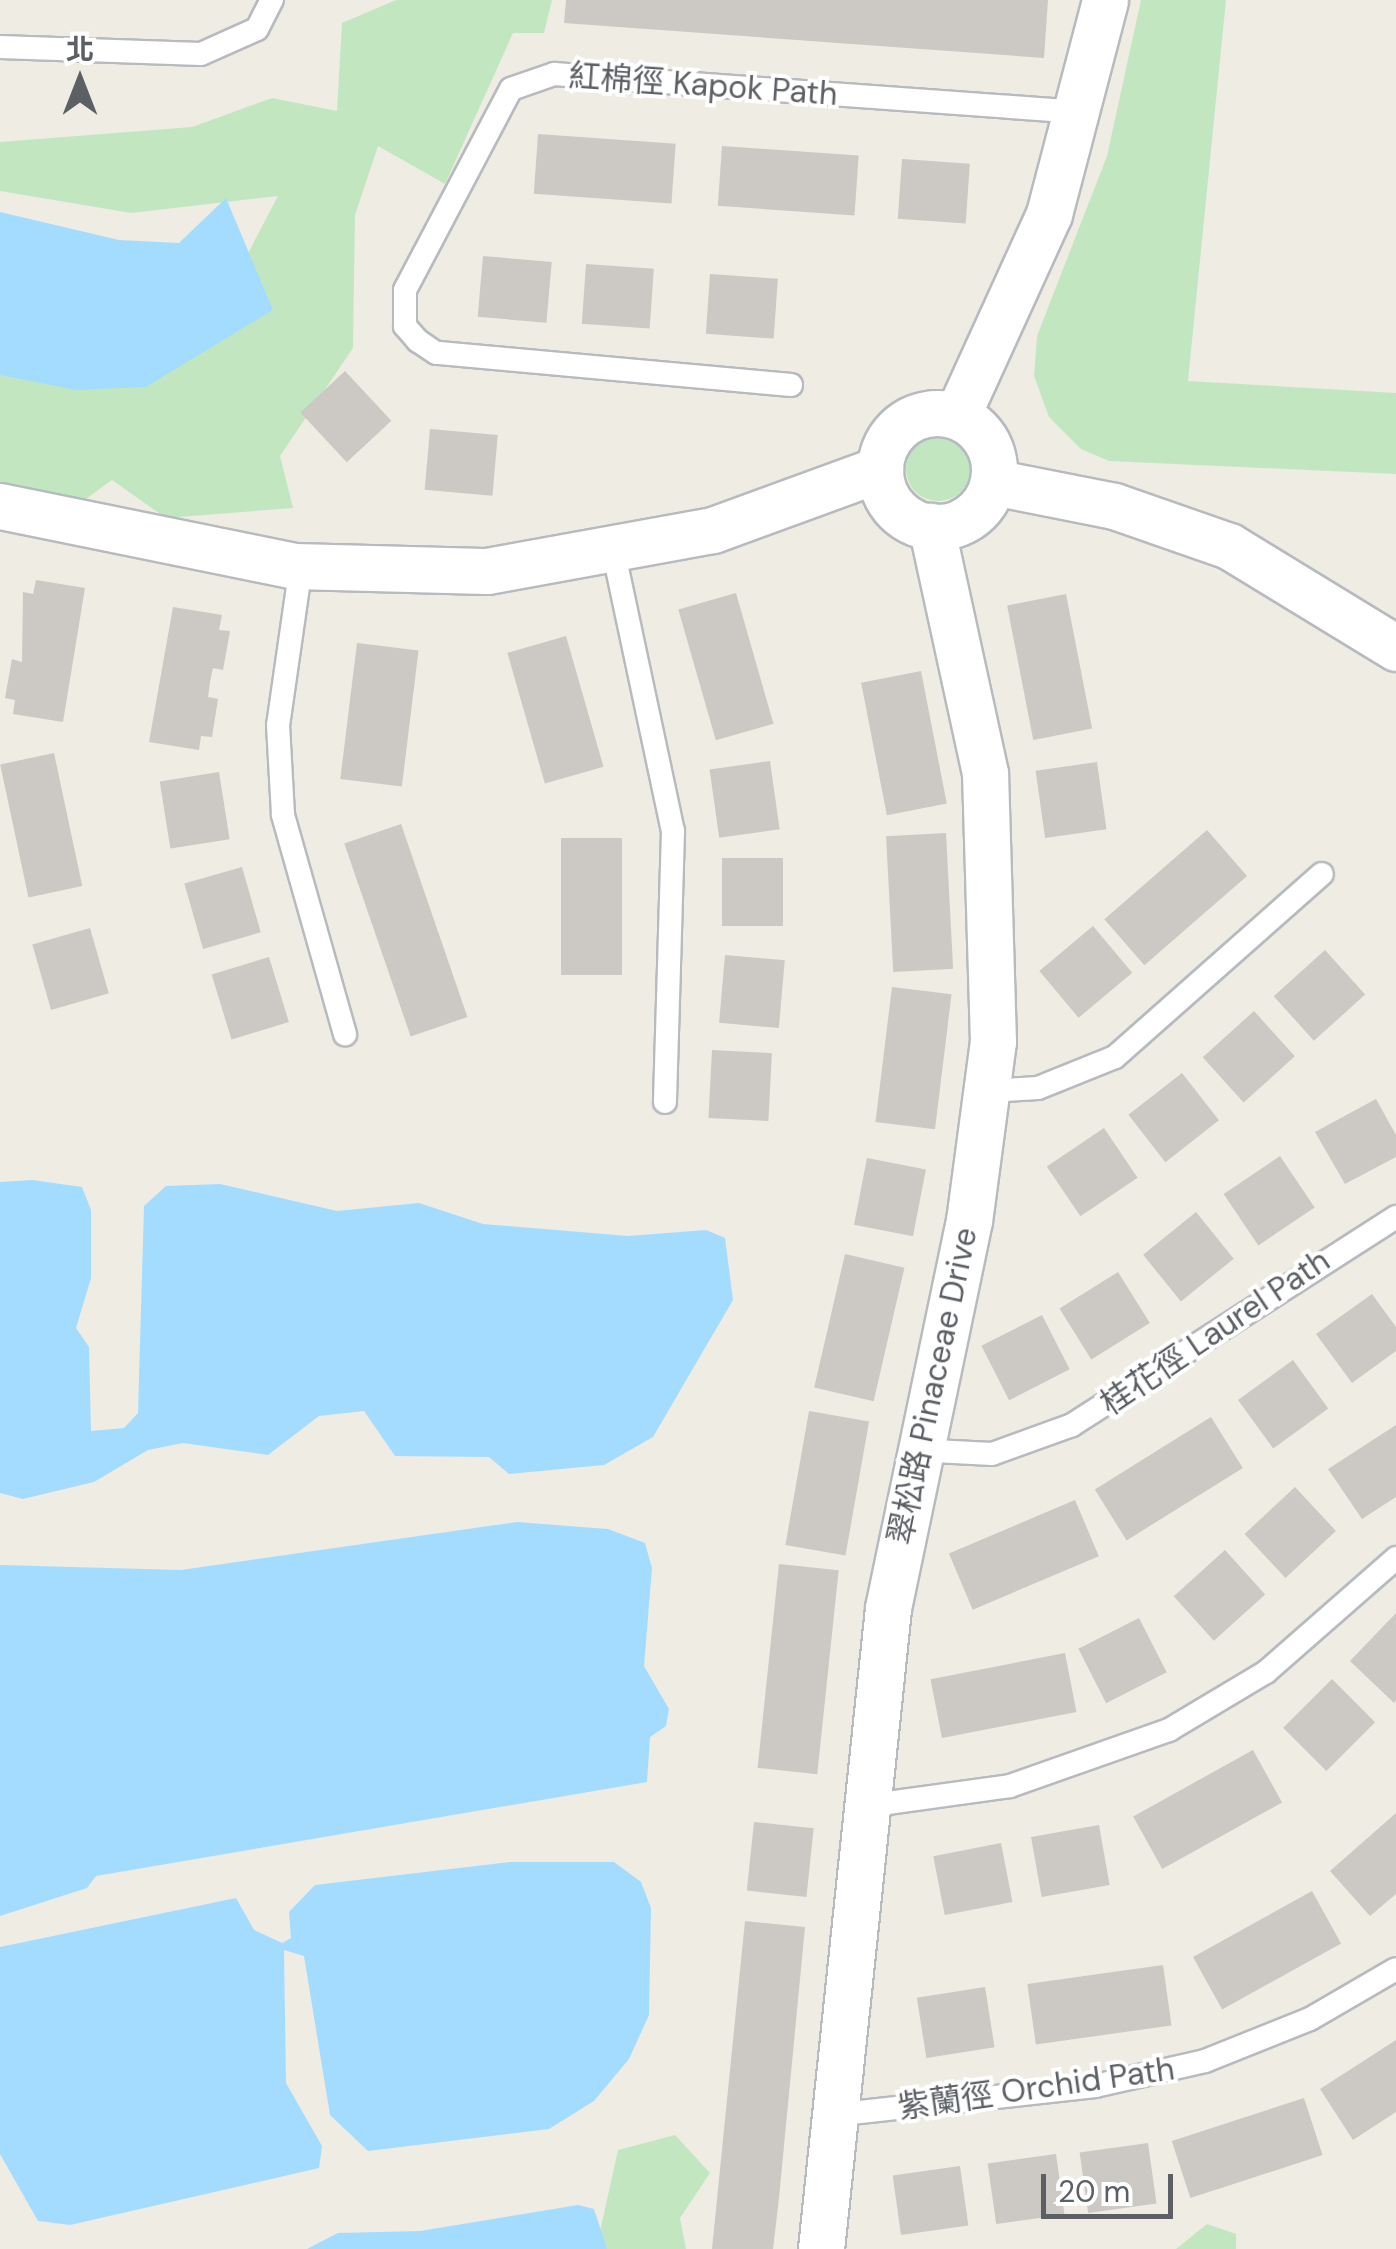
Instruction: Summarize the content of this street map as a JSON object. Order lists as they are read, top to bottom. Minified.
{"streets":{"street":["翠松路 Pinaceae Drive"],"lane":["紅棉徑 Kapok Path","桂花徑 Laurel Path","紫蘭徑 Orchid Path"]},"crossings":[["桂花徑 Laurel Path","翠松路 Pinaceae Drive"],["翠松路 Pinaceae Drive","紫蘭徑 Orchid Path"]],"scale_bar":"20 m","north":"top"}
